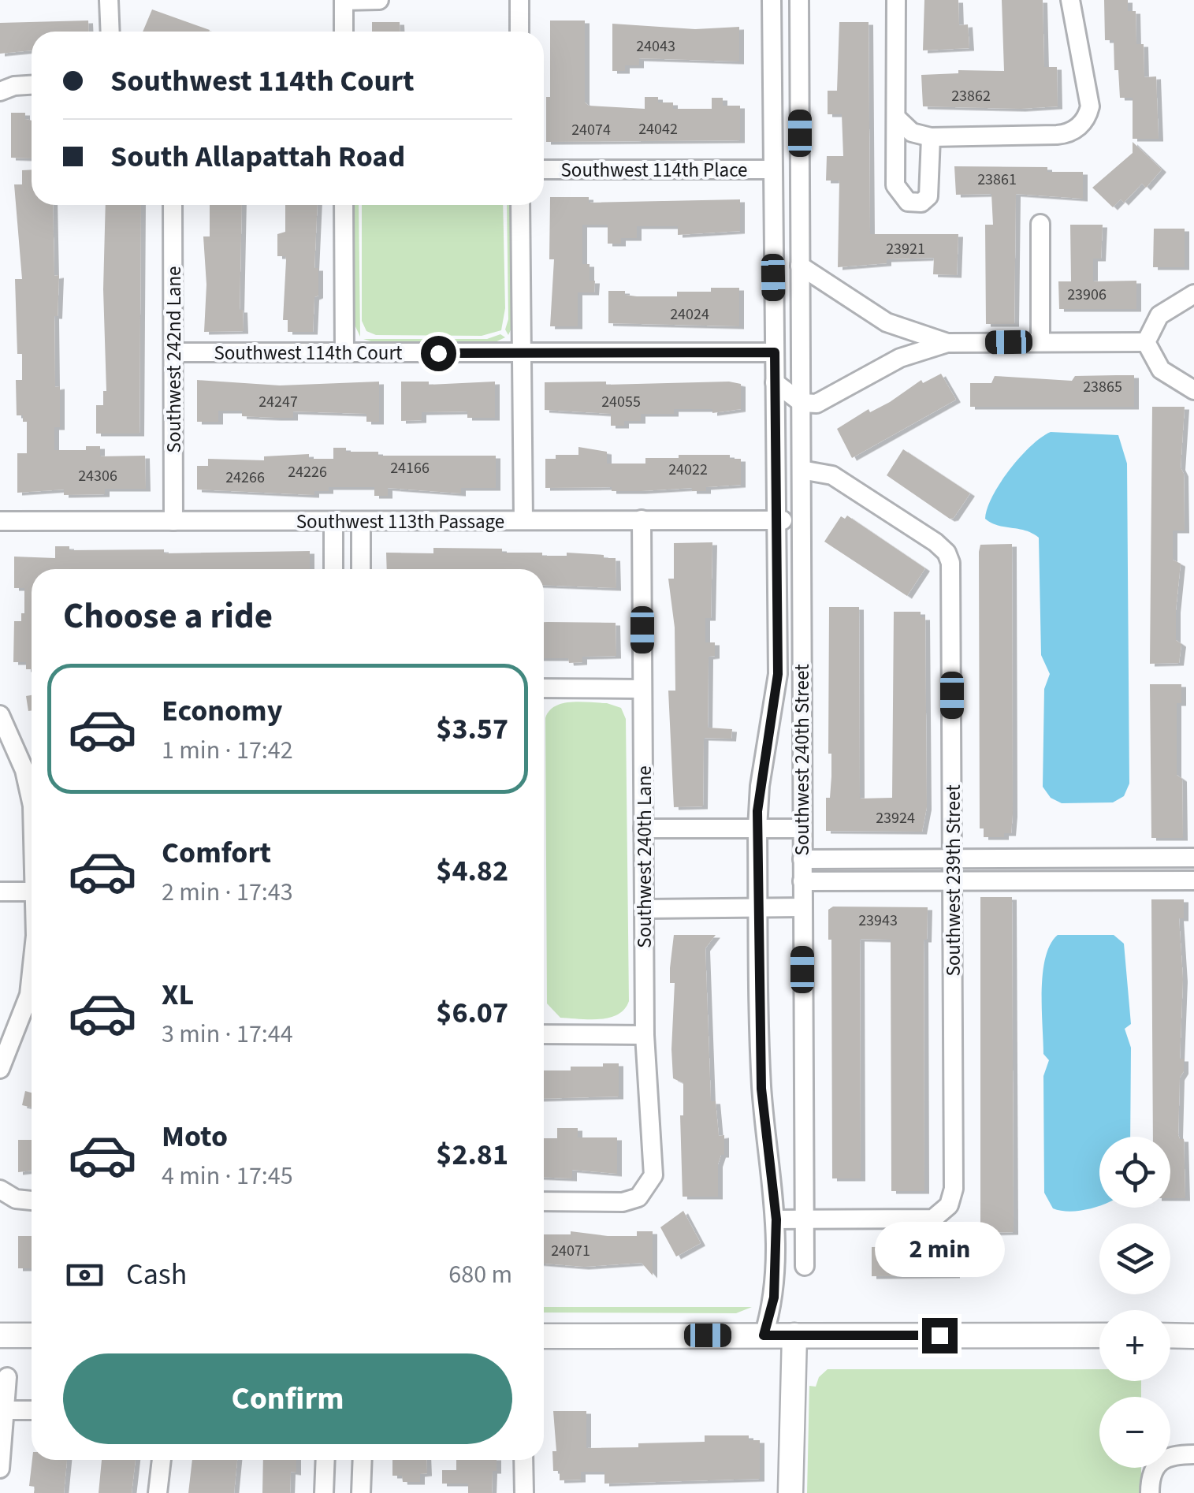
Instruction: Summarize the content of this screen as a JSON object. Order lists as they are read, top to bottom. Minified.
{"streets":{"street":["Southwest 114th Place","Southwest 114th Court","Southwest 242nd Lane","Southwest 113th Passage","Southwest 240th Street","Southwest 240th Lane","Southwest 239th Street"]},"crossings":[["Southwest 114th Place","Southwest 240th Street"],["Southwest 114th Court","Southwest 242nd Lane"],["Southwest 114th Court","Southwest 240th Street"],["Southwest 242nd Lane","Southwest 113th Passage"],["Southwest 113th Passage","Southwest 240th Street"],["Southwest 113th Passage","Southwest 240th Lane"],["Southwest 240th Street","Southwest 239th Street"]],"house_numbers":["24043","23862","24042","24074","23861","23921","23906","24024","23865","24247","24055","24166","24022","24226","24306","24266","23924","23943","24071"],"page":{"banner":["Southwest 114th Court","South Allapattah Road"],"heading":"Choose a ride","list":[{"name":"Economy","note":"1 min · 17:42","value":"$3.57"},{"name":"Comfort","note":"2 min · 17:43","value":"$4.82"},{"name":"XL","note":"3 min · 17:44","value":"$6.07"},{"name":"Moto","note":"4 min · 17:45","value":"$2.81"}],"map_buttons":["+","−"],"bubble":"2 min","pay":["Cash","680 m"],"buttons":"Confirm"}}
